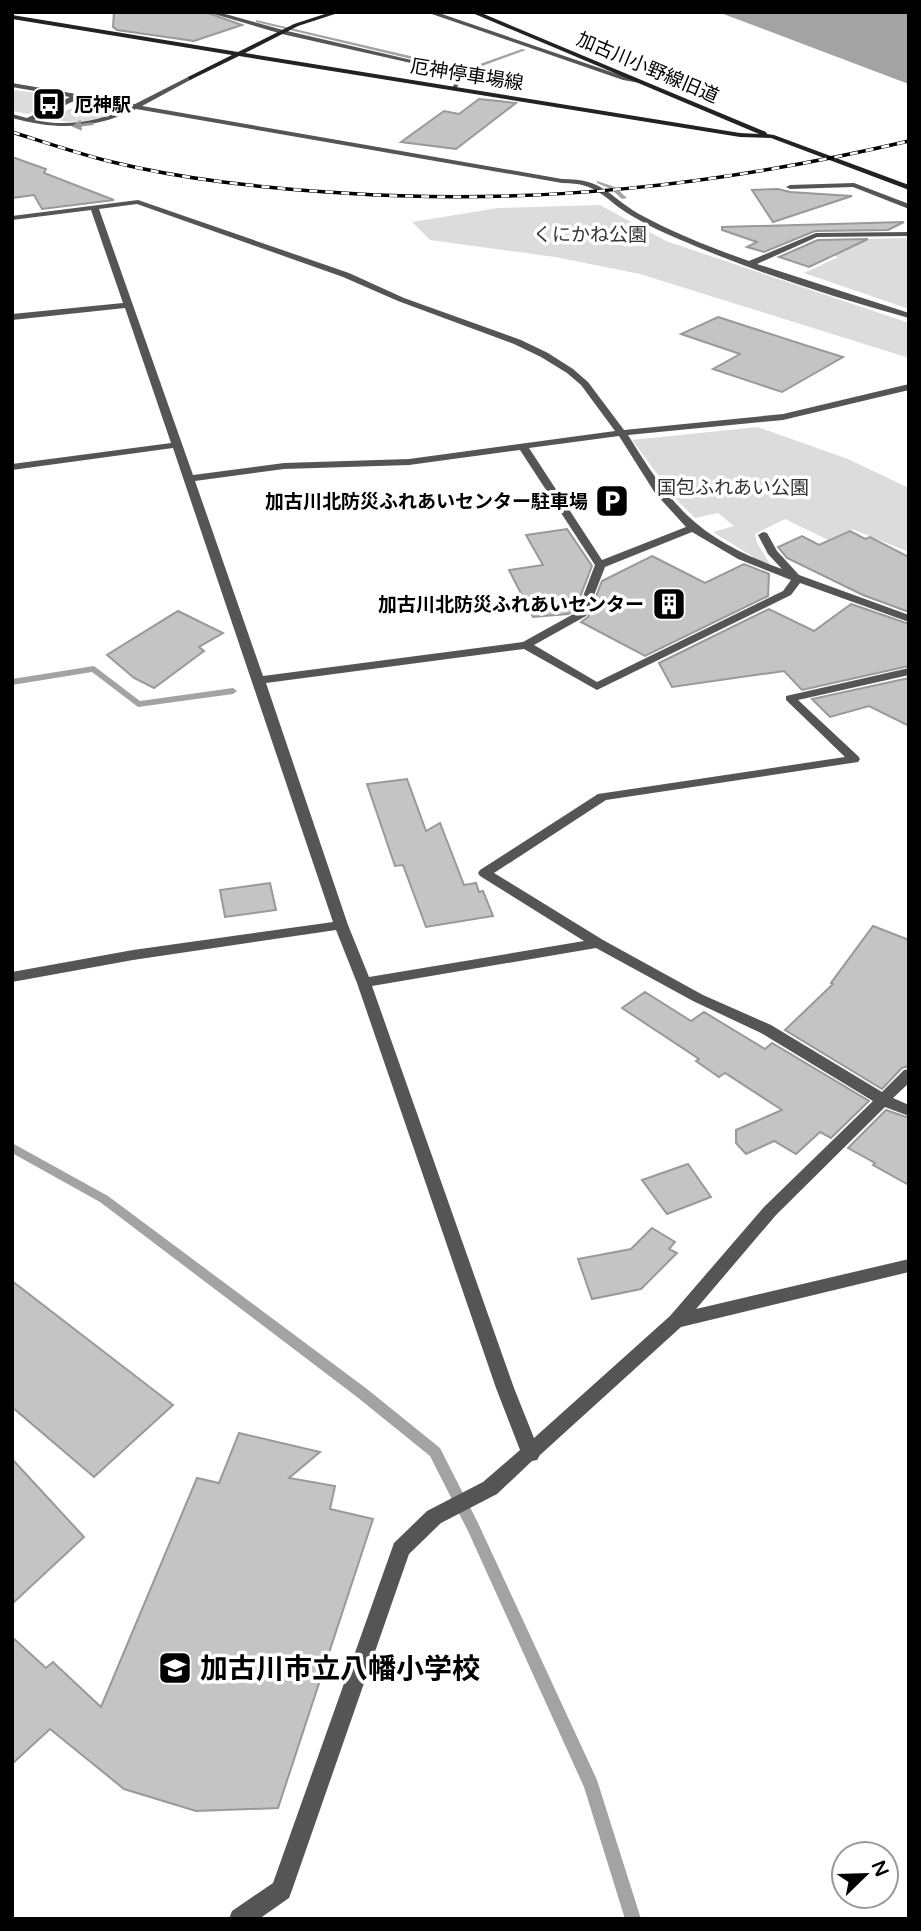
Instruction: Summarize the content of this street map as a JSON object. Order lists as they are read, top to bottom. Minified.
{"streets":{"main road":["加古川小野線旧道","厄神停車場線"]},"crossings":[["加古川小野線旧道","厄神停車場線"]],"parks":["くにかね公園","国包ふれあい公園"],"places":{"bus stop":["厄神駅"],"parking":["加古川北防災ふれあいセンター駐車場"],"building":["加古川北防災ふれあいセンター"],"school or university":["加古川市立八幡小学校"]},"north":"top right"}
